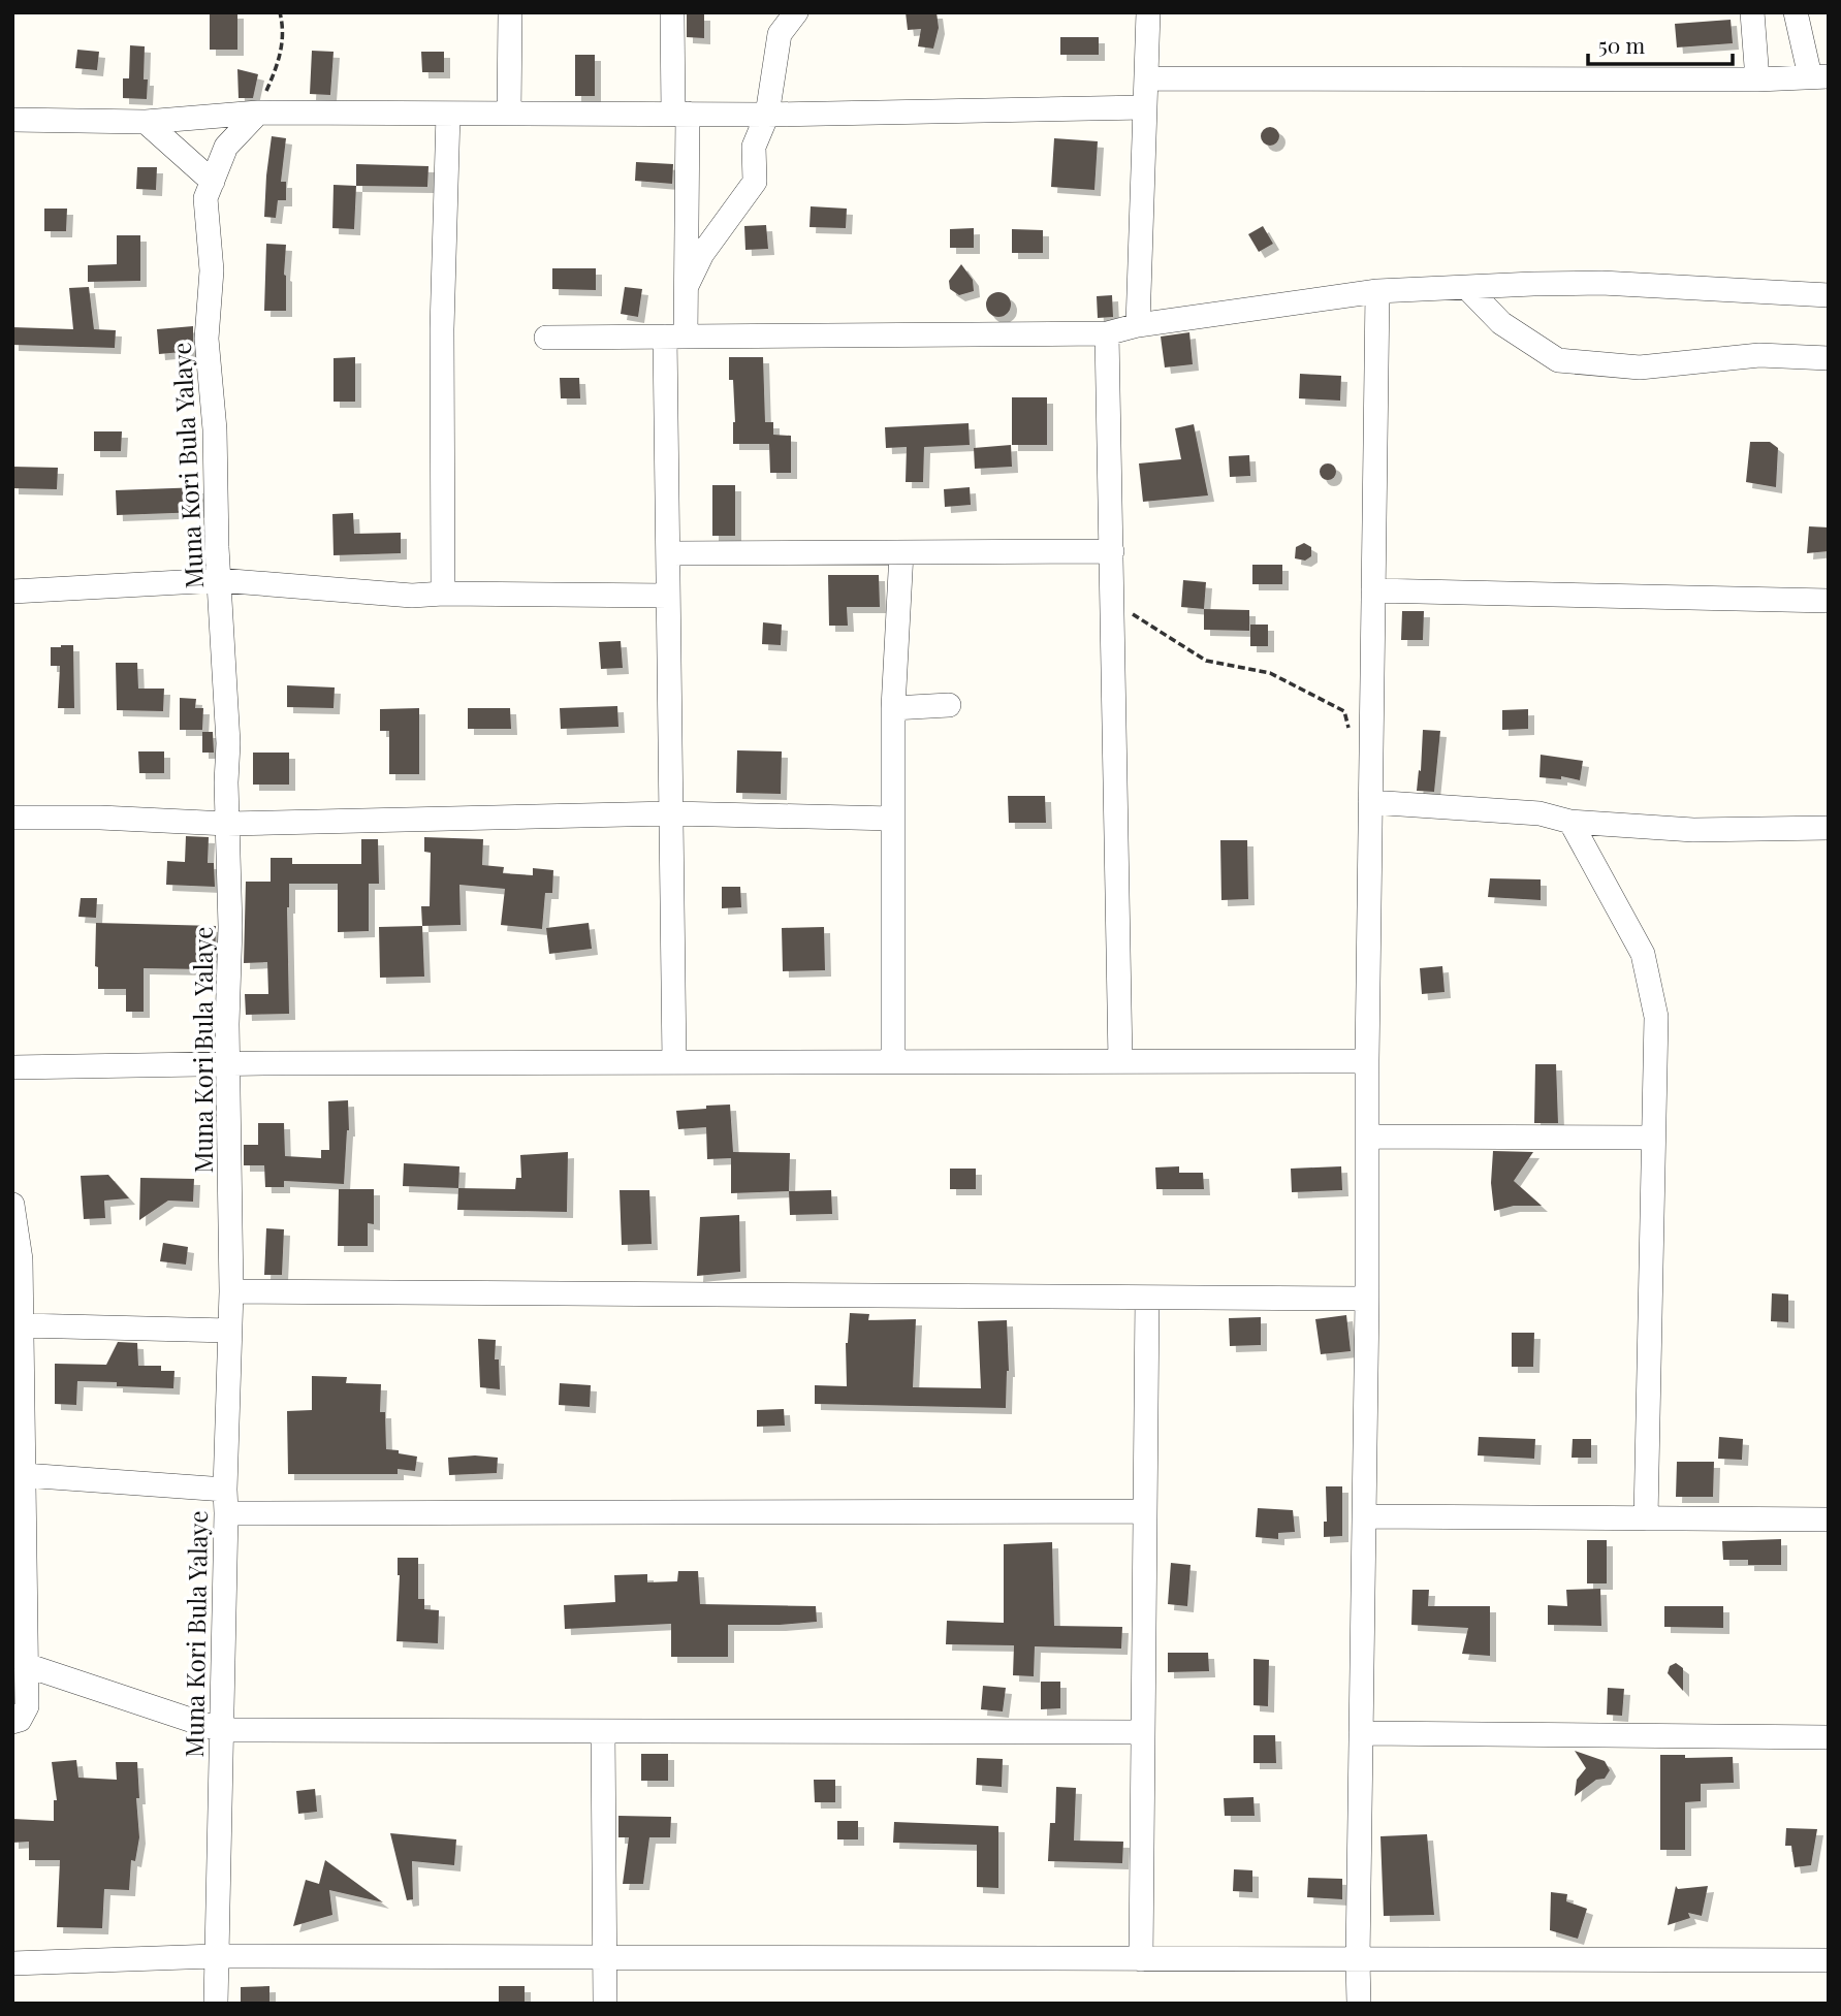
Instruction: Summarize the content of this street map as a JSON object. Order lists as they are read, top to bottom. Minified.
{"streets":{"street":["Muna Kori Bula Yalaye"]},"scale_bar":"50 m"}
